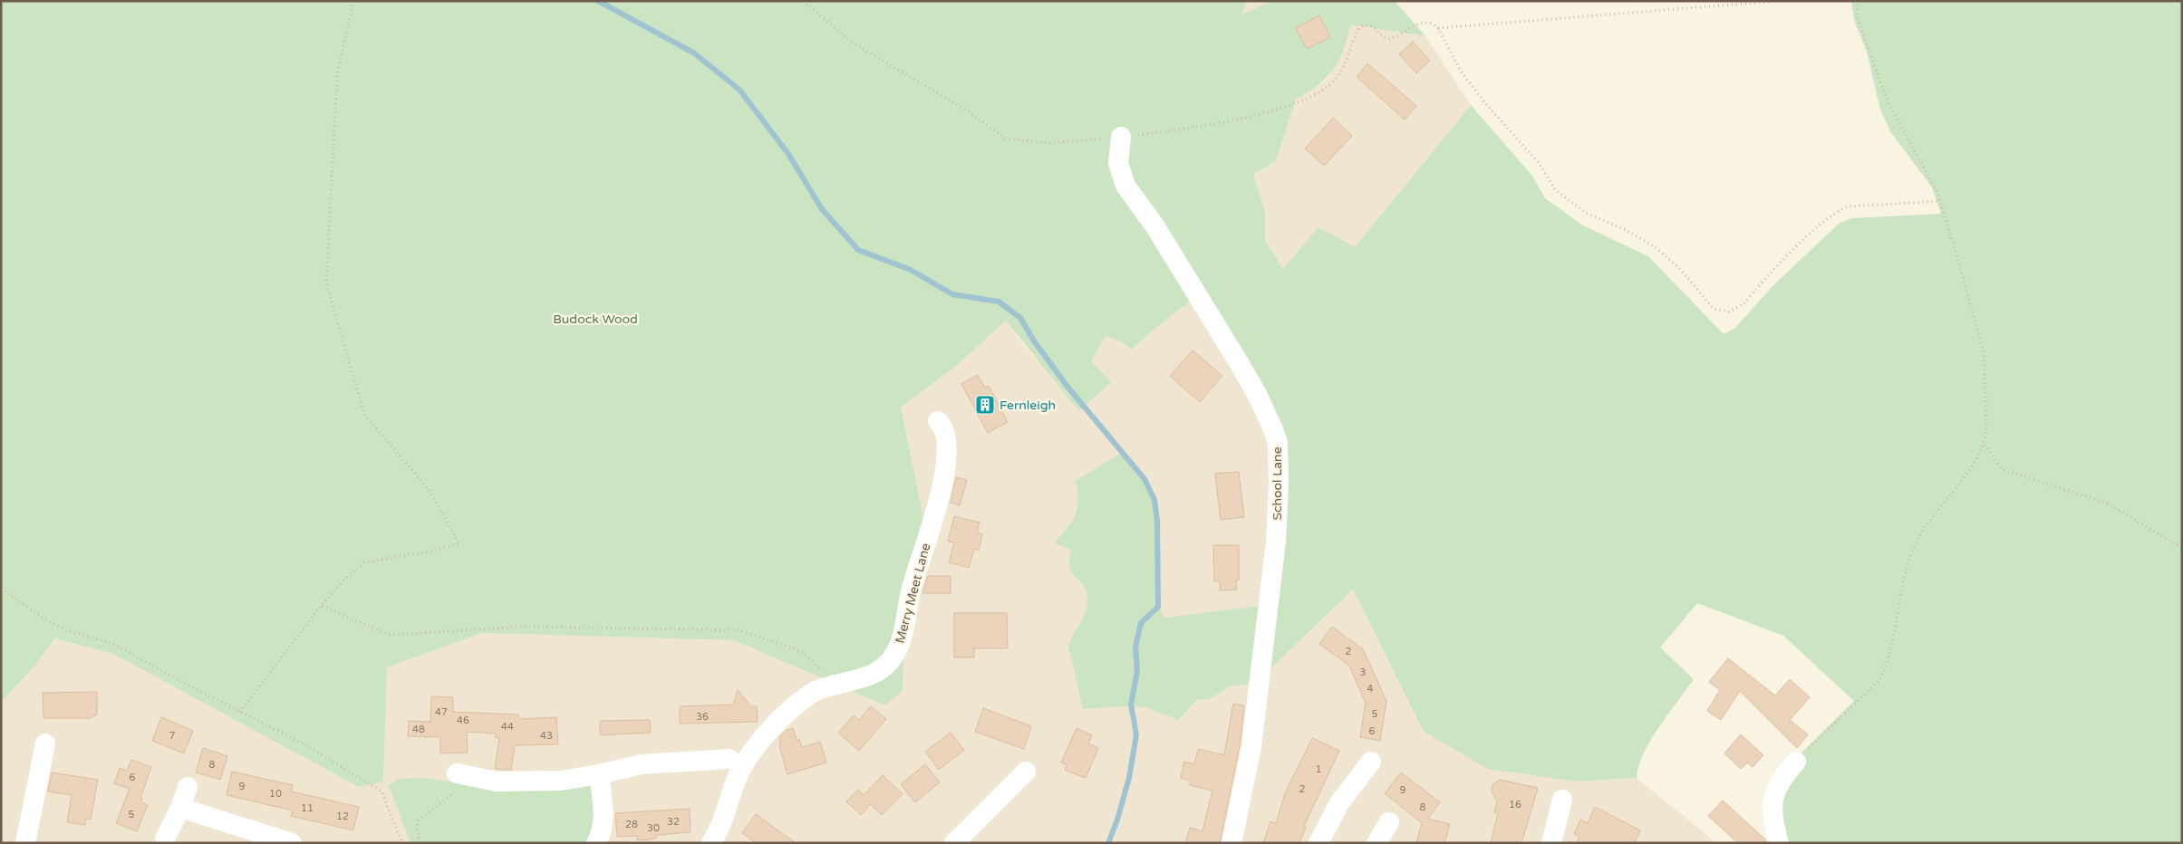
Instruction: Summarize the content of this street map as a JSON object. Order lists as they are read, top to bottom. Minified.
{"streets":{"street":["School Lane","Merry Meet Lane"]},"parks":["Budock Wood"],"places":{"building":["Fernleigh"]},"house_numbers":["2","3","4","47","5","36","46","44","48","6","7","43","8","1","6","9","2","9","10","16","8","11","5","12","32","28","30"]}
